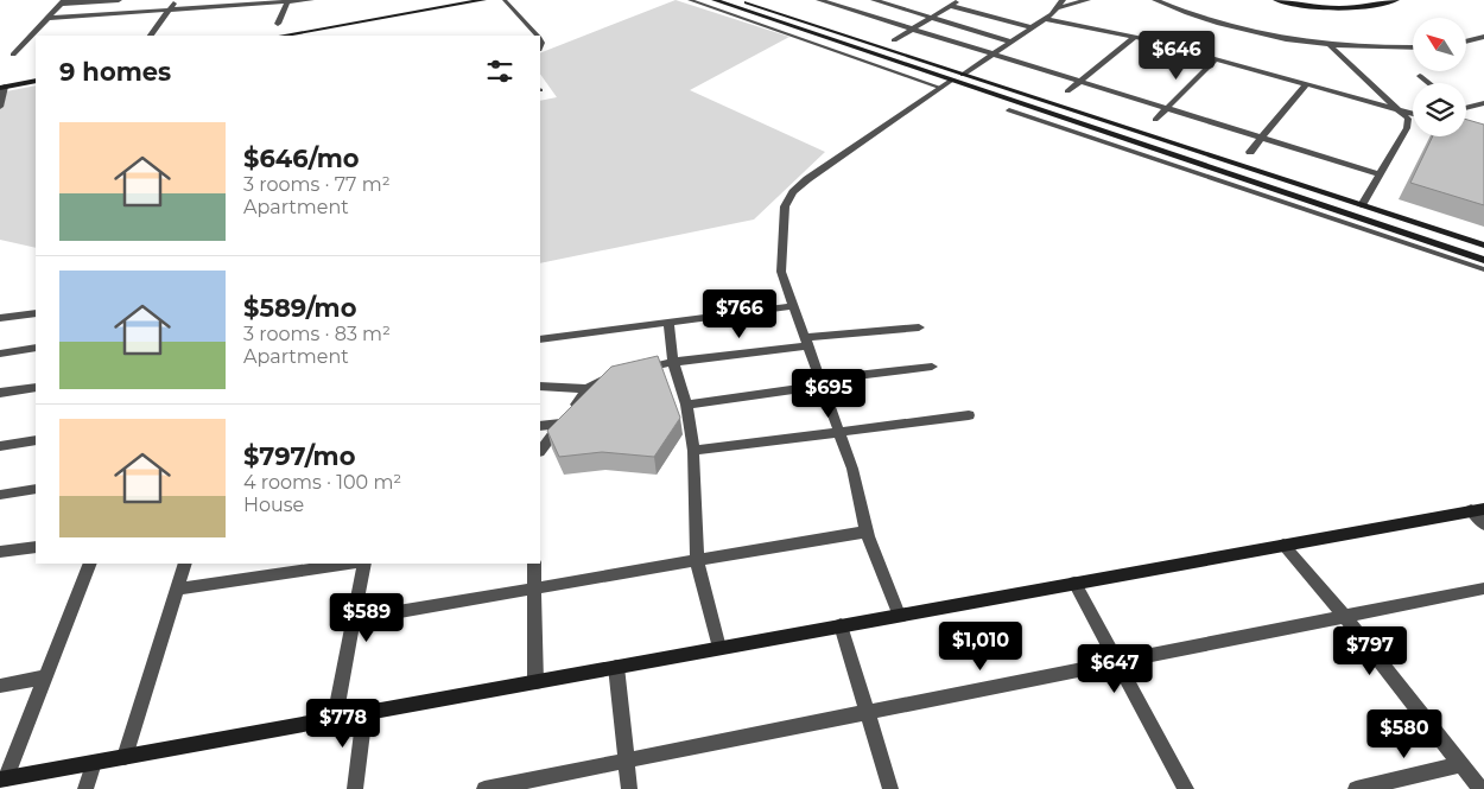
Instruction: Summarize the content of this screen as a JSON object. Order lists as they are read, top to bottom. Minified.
{"north":"top left","page":{"price":["$646","$766","$695","$589","$1,010","$797","$647","$778","$580"],"heading":"9 homes","list":[{"name":"$646/mo","note":"3 rooms · 77 m² · Apartment"},{"name":"$589/mo","note":"3 rooms · 83 m² · Apartment"},{"name":"$797/mo","note":"4 rooms · 100 m² · House"}]}}
